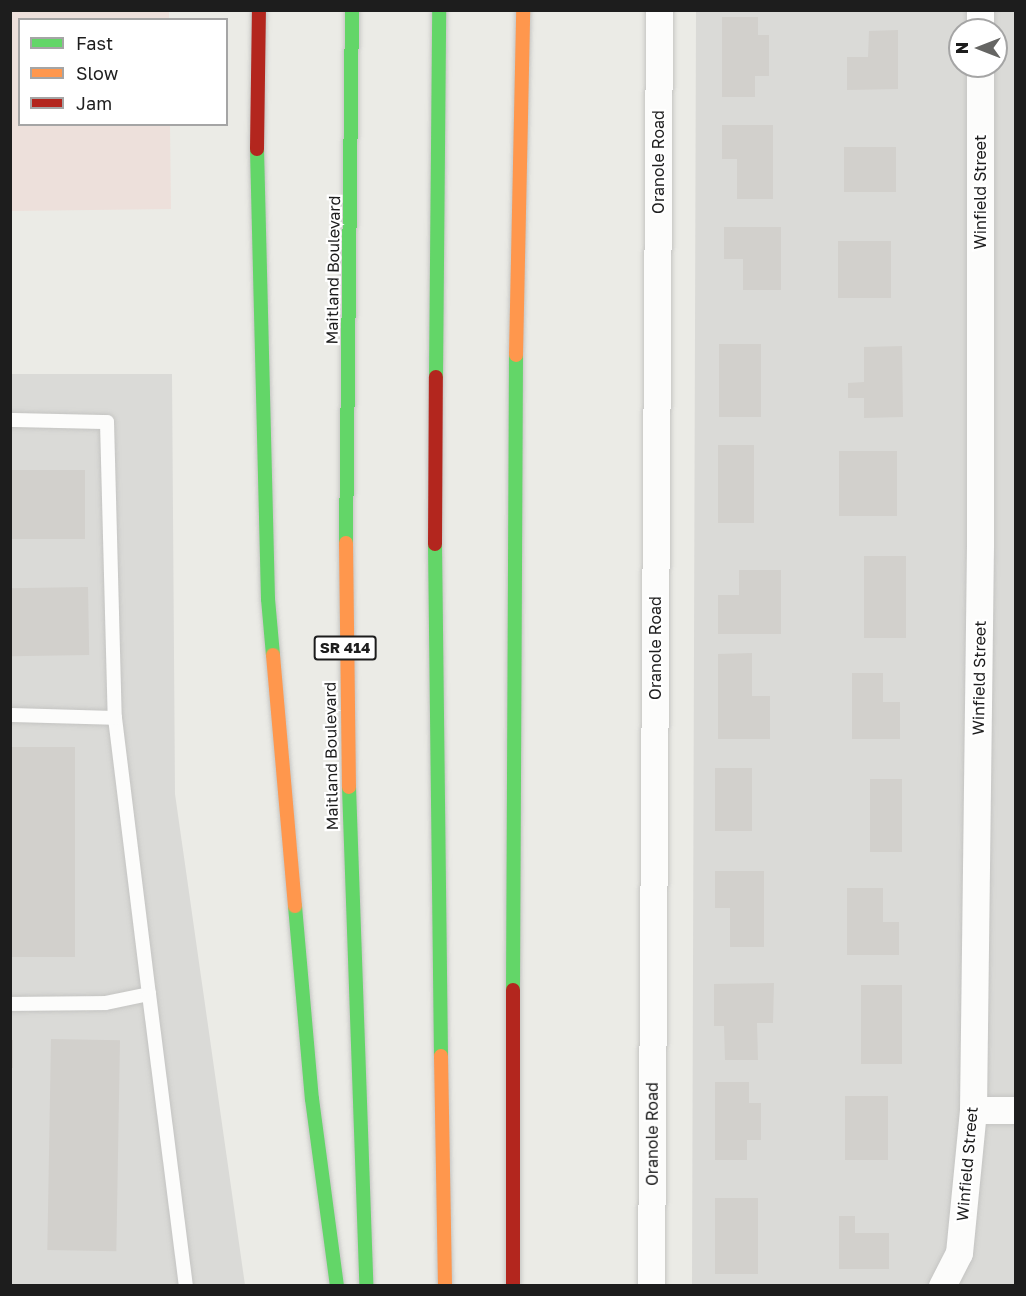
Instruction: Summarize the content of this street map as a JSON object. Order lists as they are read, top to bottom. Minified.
{"streets":{"highway":["Maitland Boulevard","SR 414"],"street":["Oranole Road","Winfield Street"]},"legend":["Fast","Slow","Jam"],"north":"left"}
